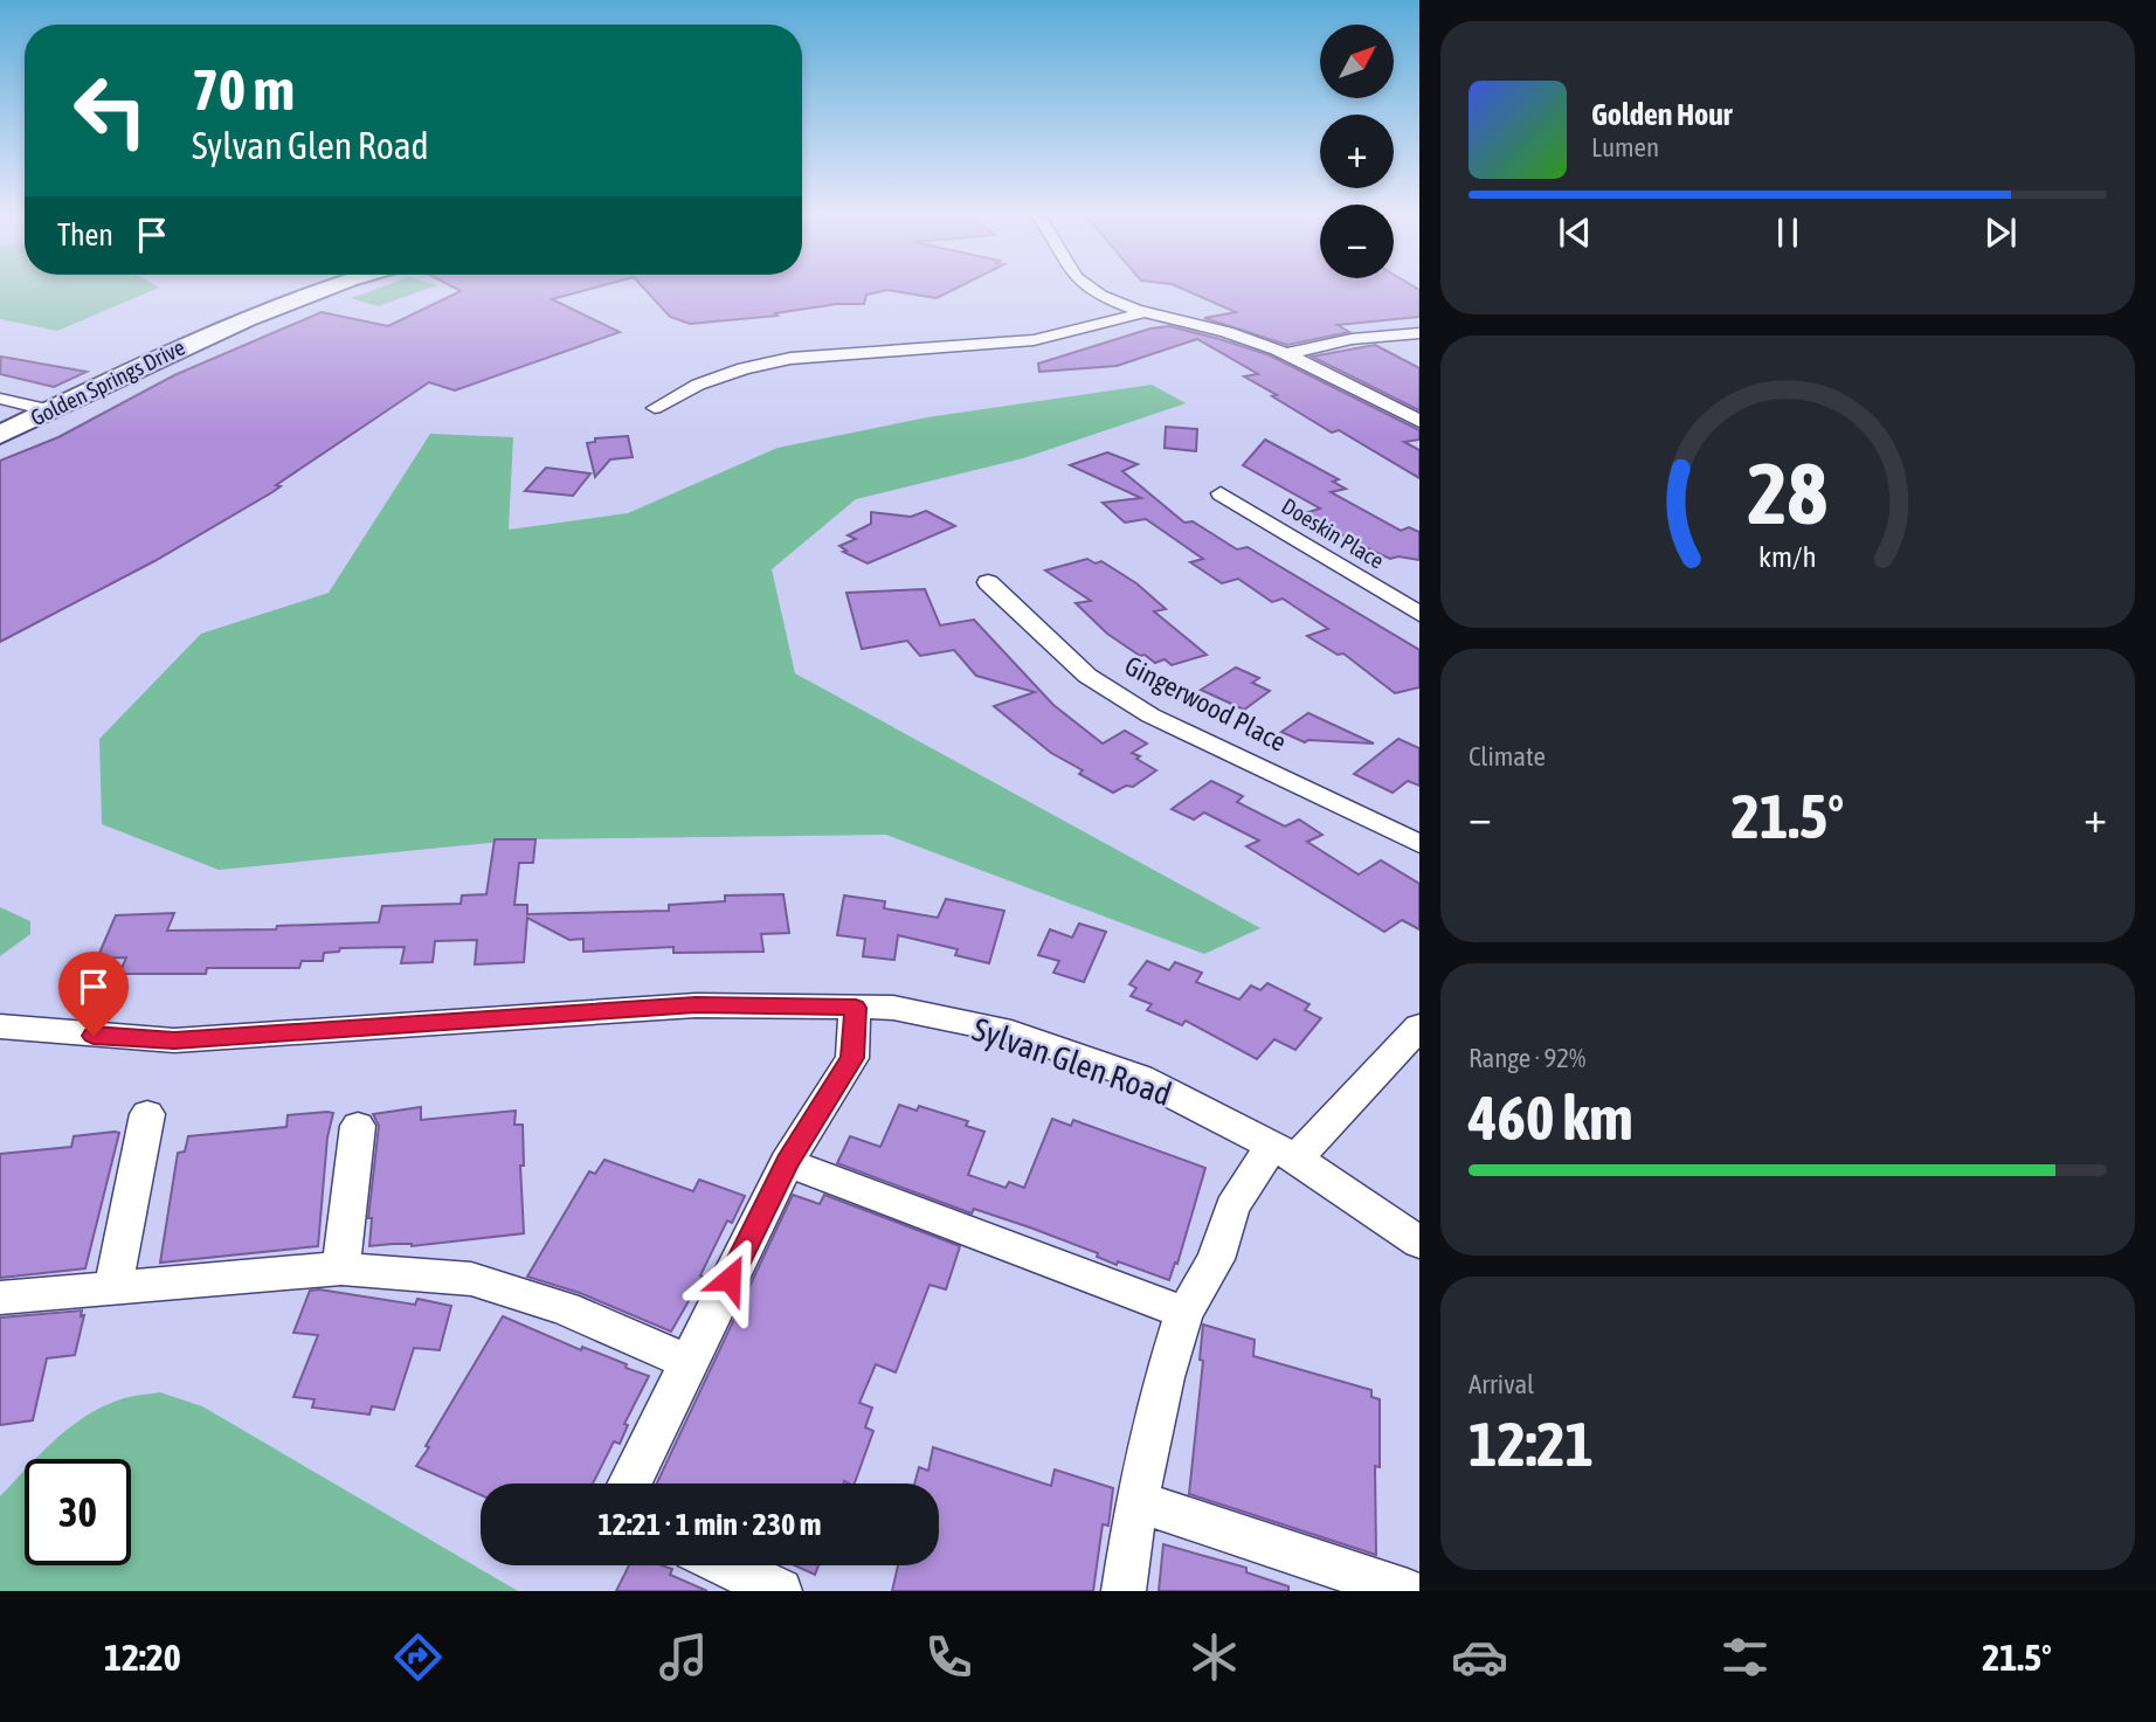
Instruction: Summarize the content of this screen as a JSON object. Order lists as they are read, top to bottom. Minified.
{"streets":{"main road":["Golden Springs Drive"],"street":["Doeskin Place","Gingerwood Place","Sylvan Glen Road"]},"north":"top right","page":{"map_buttons":["+","−"],"turn":["70 m","Sylvan Glen Road"],"song":["Golden Hour","Lumen"],"then":"Then","tile":["Climate",["Range · 92%","460 km"],["Arrival","12:21"]],"heat":["−","21.5°","+"],"limit":"30","trip":"12:21 · 1 min · 230 m","tabs":["12:20","21.5°"],"gauge":["28","km/h"]}}
